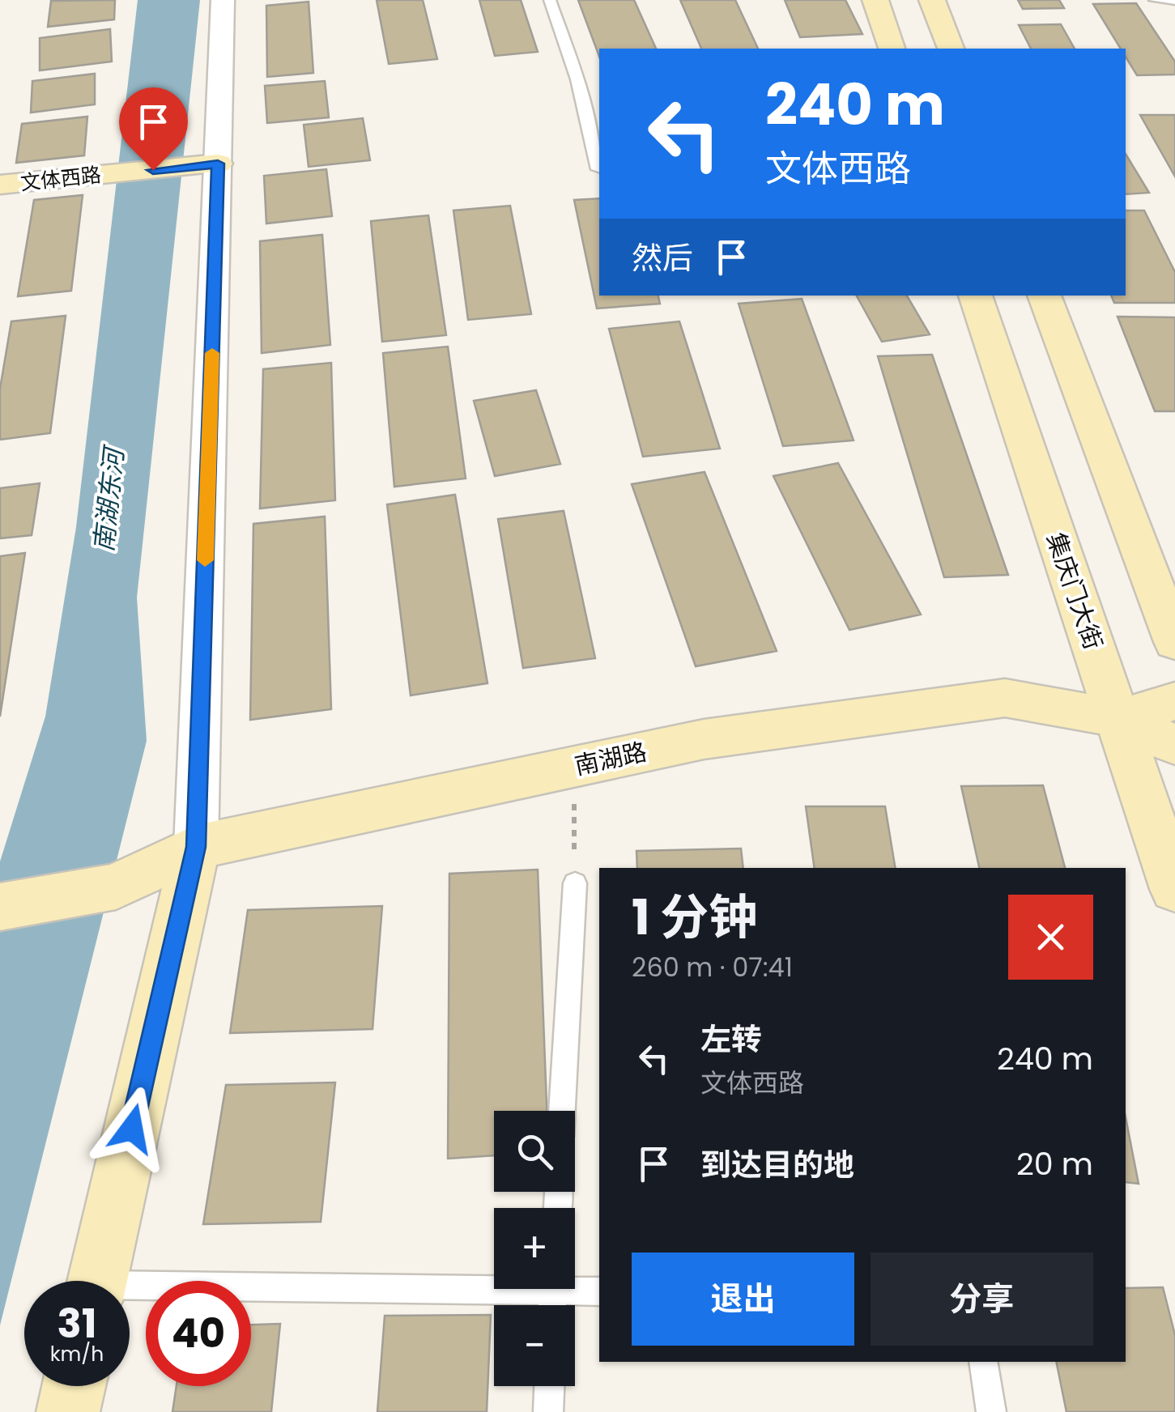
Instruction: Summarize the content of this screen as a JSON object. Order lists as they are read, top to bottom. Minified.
{"streets":{"main road":["文体西路","集庆门大街","南湖路"]},"crossings":[["集庆门大街","南湖路"]],"water":["南湖东河"],"page":{"turn":["240 m","文体西路"],"then":"然后","heading":["1 分钟","260 m · 07:41"],"list":[{"name":"左转","note":"文体西路","value":"240 m"},{"name":"到达目的地","value":"20 m"}],"map_buttons":["+","−"],"buttons":["退出","分享"],"speed":"31 km/h","limit":"40"}}
